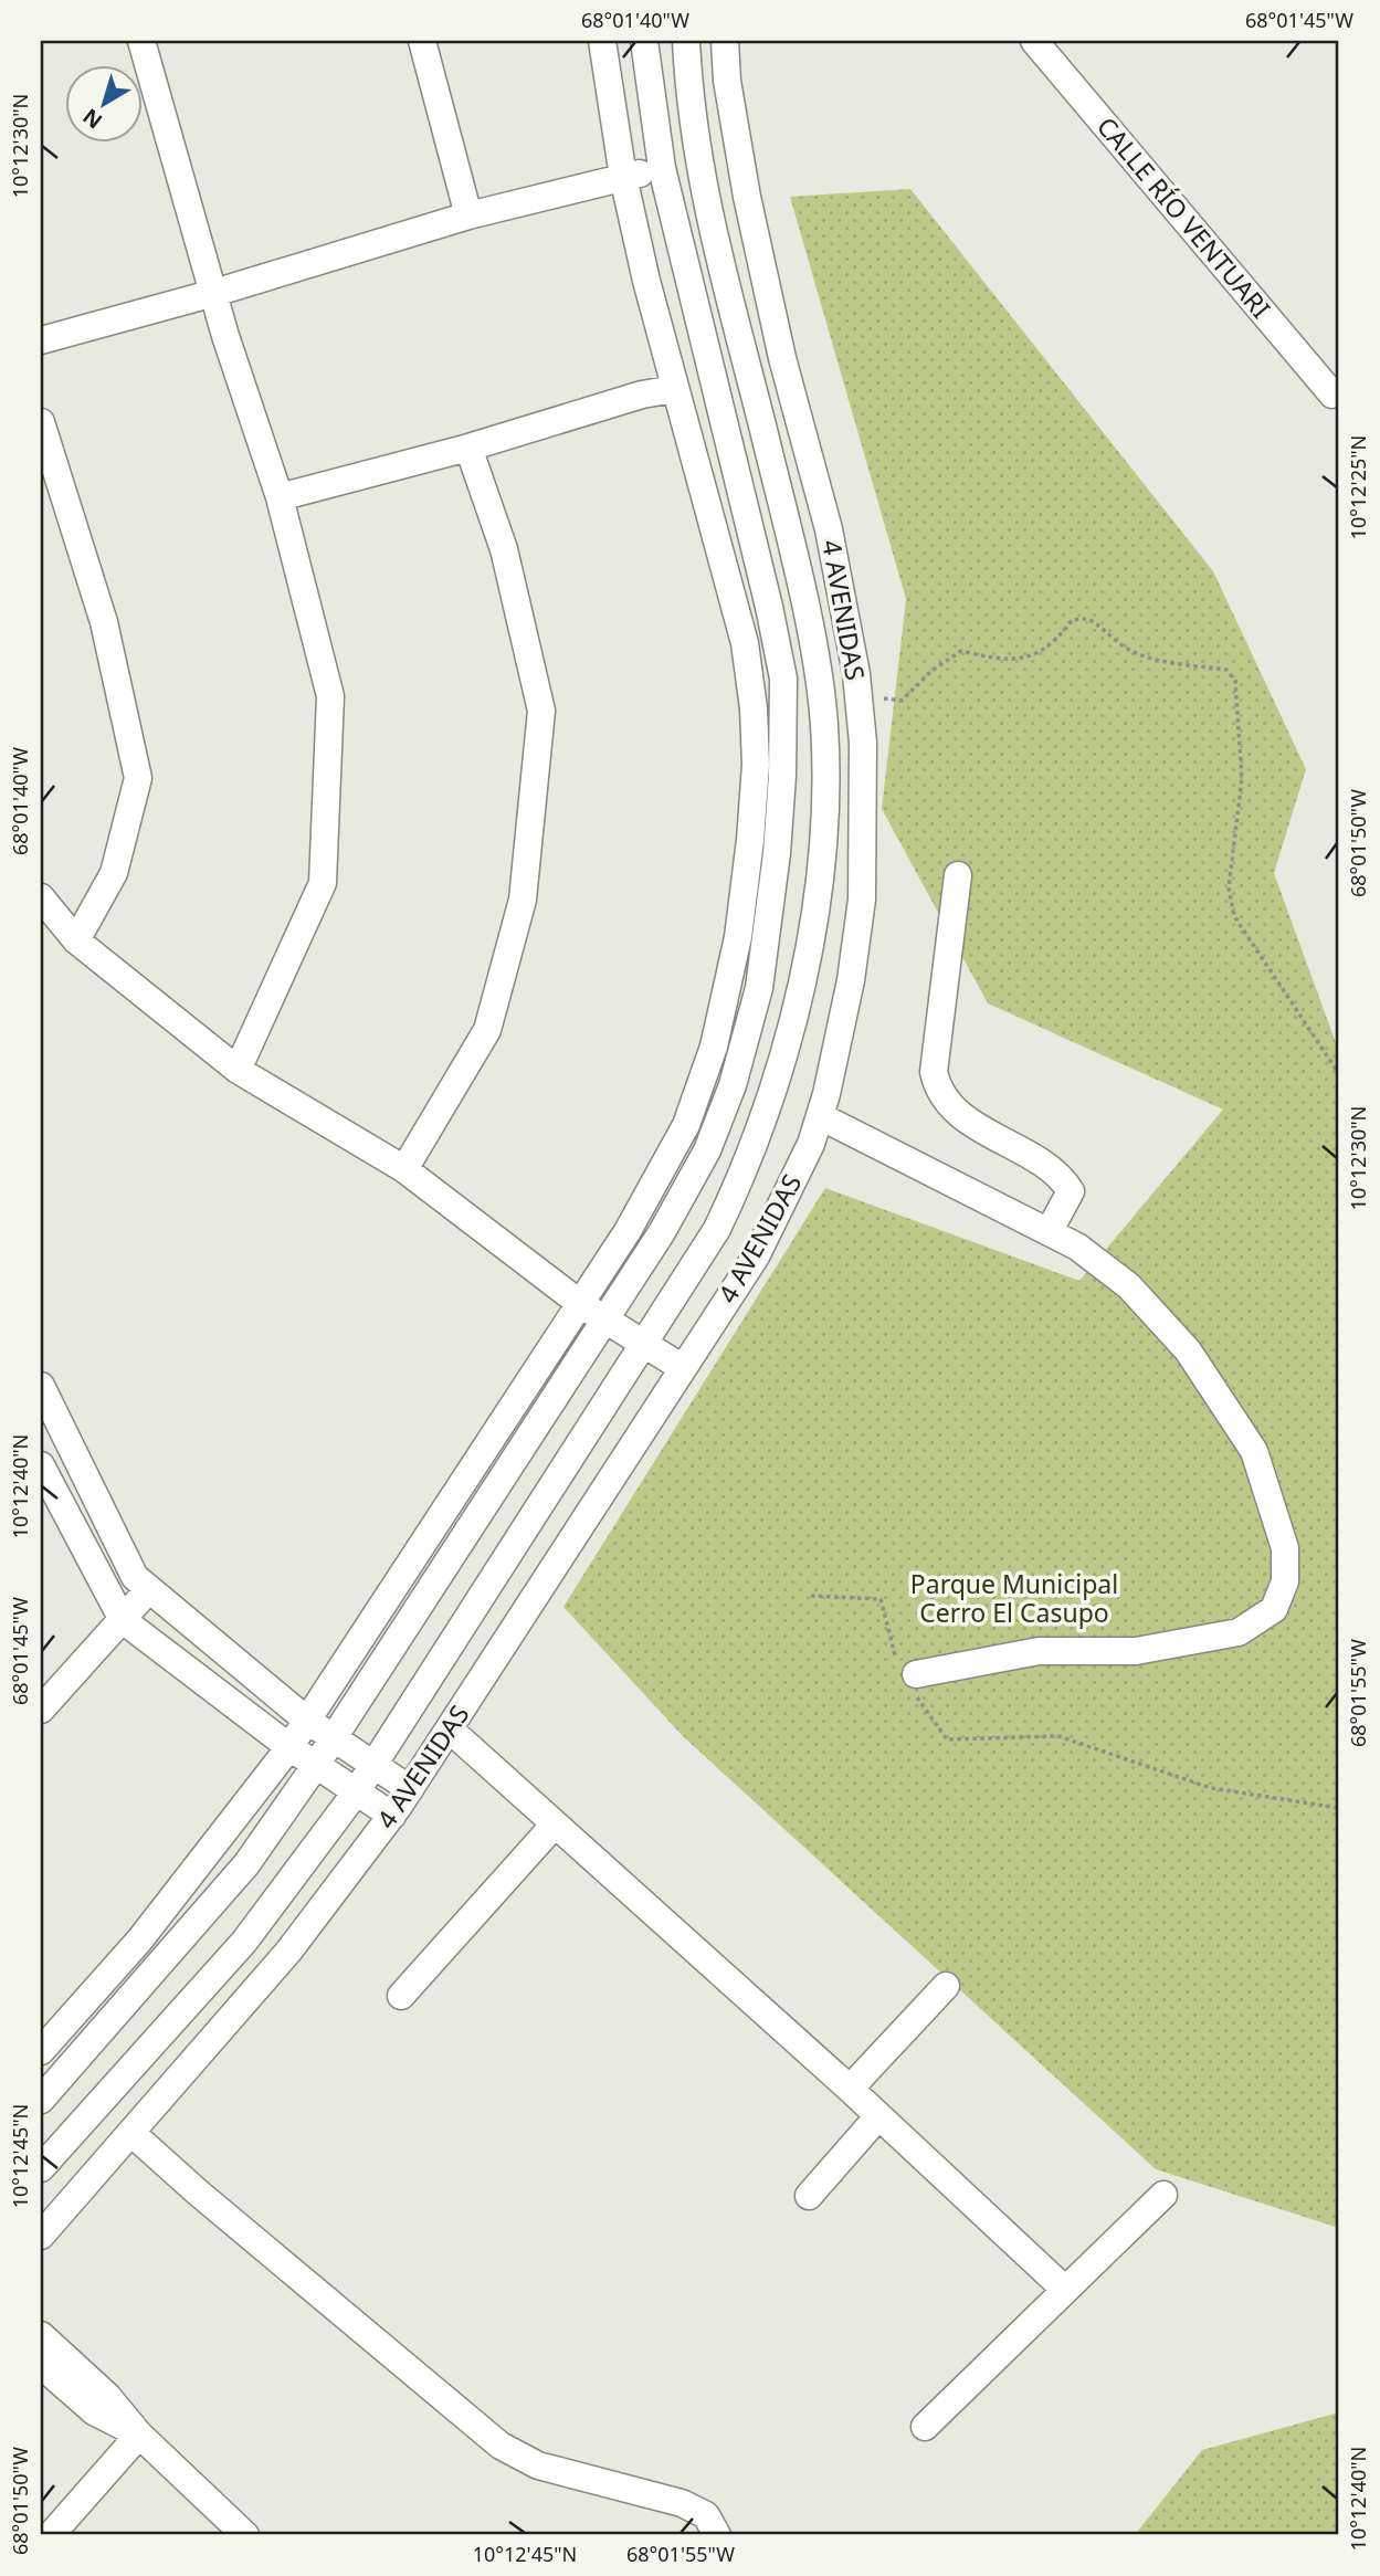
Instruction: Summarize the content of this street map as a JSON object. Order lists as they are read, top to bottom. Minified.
{"streets":{"street":["CALLE RÍO VENTUARI","4 AVENIDAS"]},"parks":["Parque Municipal Cerro El Casupo"],"north":"bottom left","coordinates":["68°01'40\"W","68°01'45\"W","10°12'30\"N","10°12'25\"N","68°01'50\"W","10°12'40\"N","68°01'55\"W","10°12'45\"N"]}
